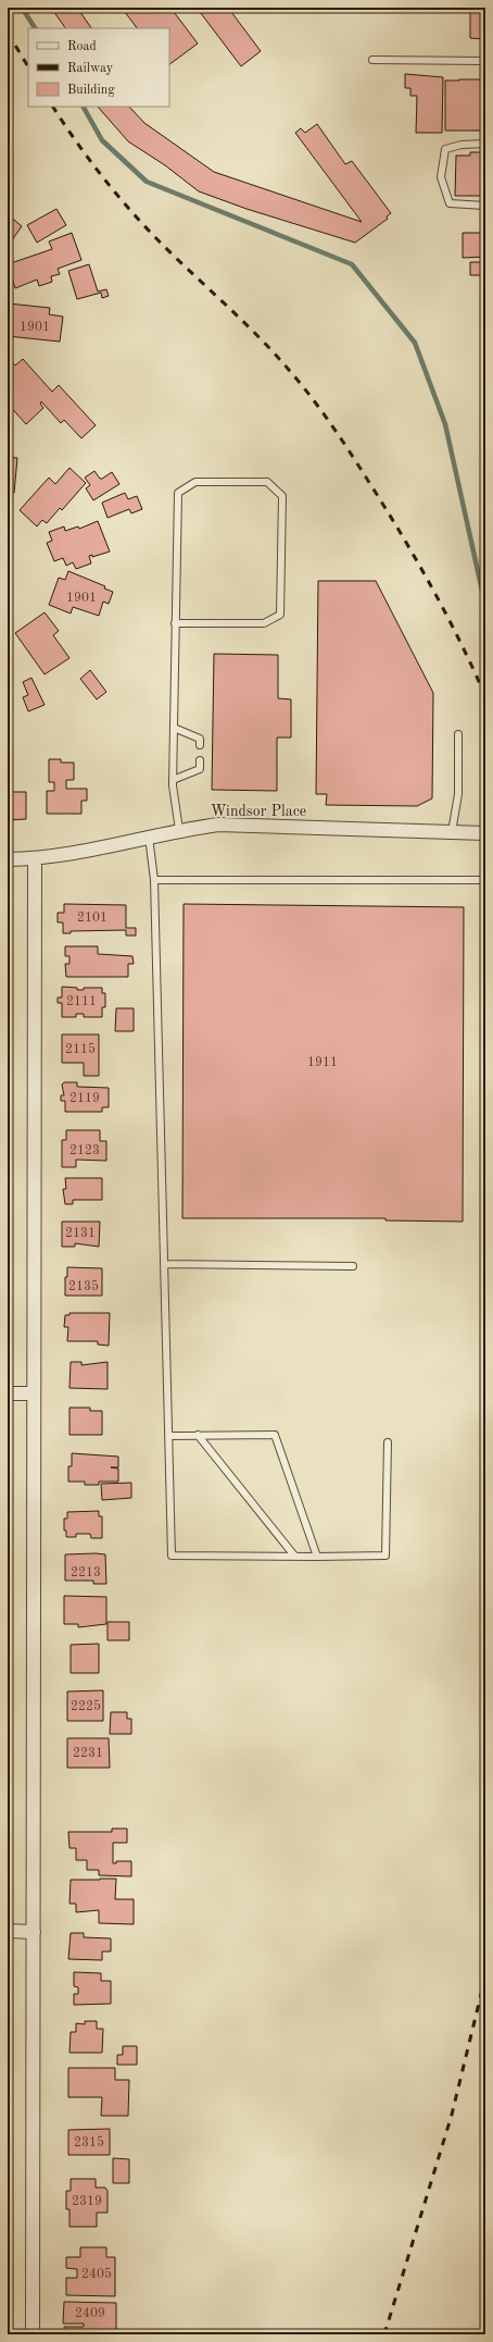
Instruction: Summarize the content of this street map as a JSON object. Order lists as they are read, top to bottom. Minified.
{"streets":{"street":["Windsor Place"]},"house_numbers":["1901","1901","2101","2111","2115","1911","2119","2123","2131","2135","2213","2225","2231","2315","2319","2405","2409"],"legend":["Road","Railway","Building"]}
